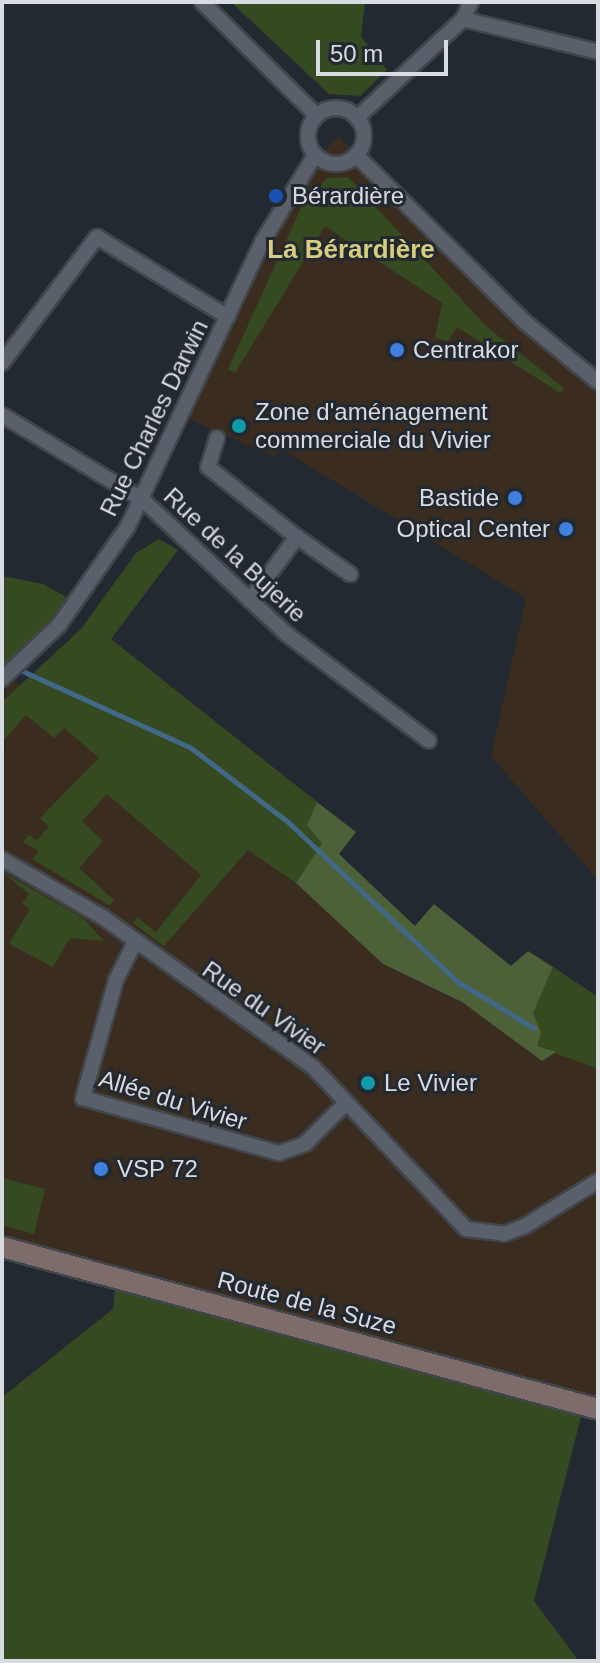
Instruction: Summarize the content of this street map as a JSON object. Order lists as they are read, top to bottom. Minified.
{"streets":{"main road":["Route de la Suze"],"street":["Rue Charles Darwin","Rue de la Bujerie","Rue du Vivier","Allée du Vivier"]},"crossings":[["Rue Charles Darwin","Rue de la Bujerie"],["Rue du Vivier","Allée du Vivier"]],"districts":["La Bérardière"],"places":["Bérardière","Centrakor","Zone d'aménagement commerciale du Vivier","Bastide","Optical Center","Le Vivier","VSP 72"],"scale_bar":"50 m"}
